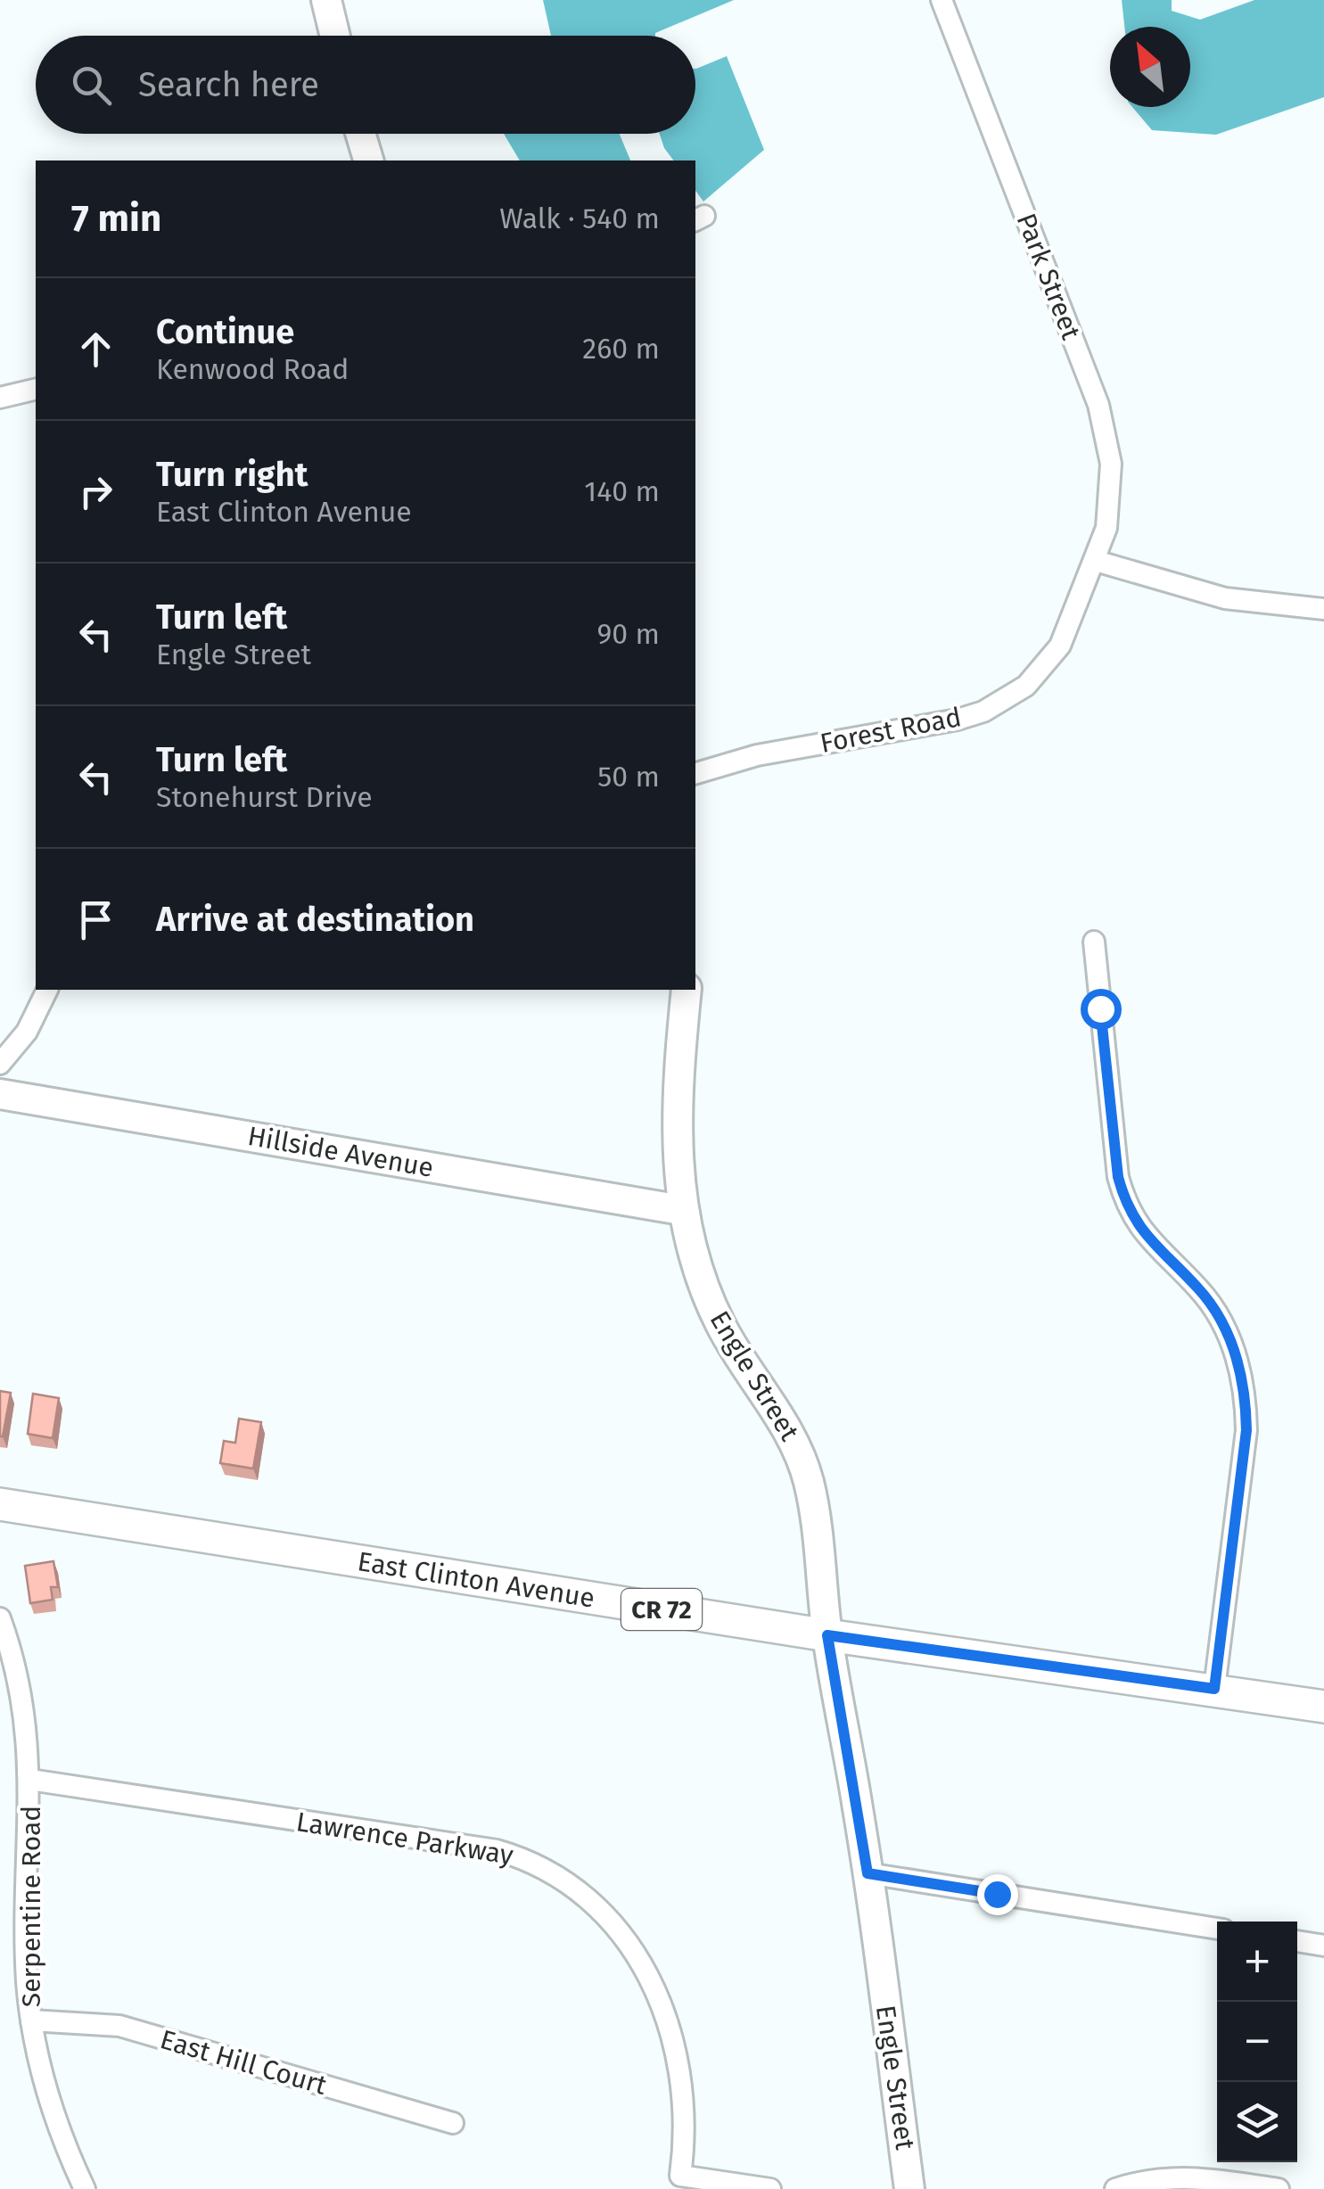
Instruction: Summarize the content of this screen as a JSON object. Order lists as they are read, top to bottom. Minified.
{"streets":{"main road":["East Clinton Avenue","CR 72"],"street":["Park Street","Forest Road","Hillside Avenue","Engle Street","Lawrence Parkway","Serpentine Road","East Hill Court"]},"crossings":[["Park Street","Forest Road"],["Hillside Avenue","Engle Street"],["Engle Street","East Clinton Avenue"],["Lawrence Parkway","Serpentine Road"],["Serpentine Road","East Hill Court"]],"north":"top left","page":{"search":"Search here","heading":["7 min","Walk · 540 m"],"list":[["Continue","Kenwood Road","260 m"],["Turn right","East Clinton Avenue","140 m"],["Turn left","Engle Street","90 m"],["Turn left","Stonehurst Drive","50 m"],"Arrive at destination"],"map_buttons":["+","−"]}}
